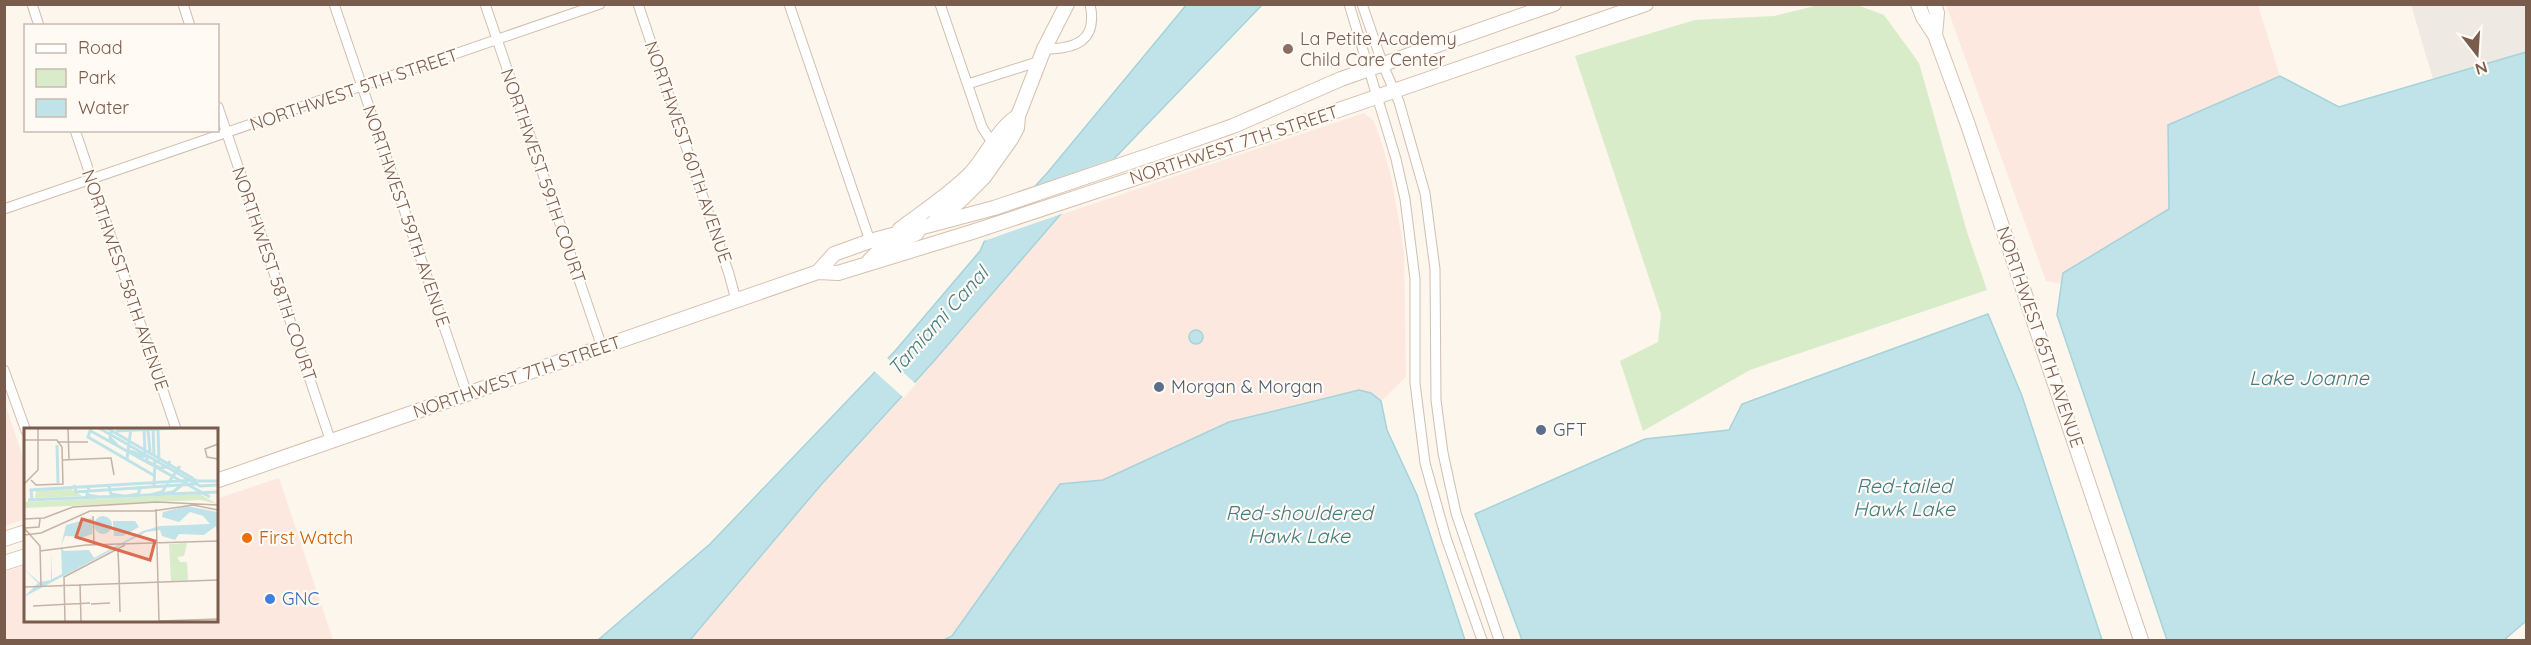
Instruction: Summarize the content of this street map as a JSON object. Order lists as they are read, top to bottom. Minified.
{"streets":{"main road":["NORTHWEST 7TH STREET","NORTHWEST 65TH AVENUE"],"street":["NORTHWEST 5TH STREET","NORTHWEST 60TH AVENUE","NORTHWEST 59TH COURT","NORTHWEST 59TH AVENUE","NORTHWEST 58TH COURT","NORTHWEST 58TH AVENUE"]},"crossings":[["NORTHWEST 5TH STREET","NORTHWEST 59TH COURT"],["NORTHWEST 5TH STREET","NORTHWEST 59TH AVENUE"],["NORTHWEST 5TH STREET","NORTHWEST 58TH COURT"],["NORTHWEST 5TH STREET","NORTHWEST 58TH AVENUE"],["NORTHWEST 7TH STREET","NORTHWEST 60TH AVENUE"],["NORTHWEST 7TH STREET","NORTHWEST 59TH COURT"],["NORTHWEST 7TH STREET","NORTHWEST 59TH AVENUE"],["NORTHWEST 7TH STREET","NORTHWEST 58TH COURT"]],"water":["Tamiami Canal","Lake Joanne","Red-tailed Hawk Lake","Red-shouldered Hawk Lake"],"places":["La Petite Academy Child Care Center","Morgan & Morgan","GFT","First Watch","GNC"],"legend":["Road","Park","Water"],"north":"bottom"}
